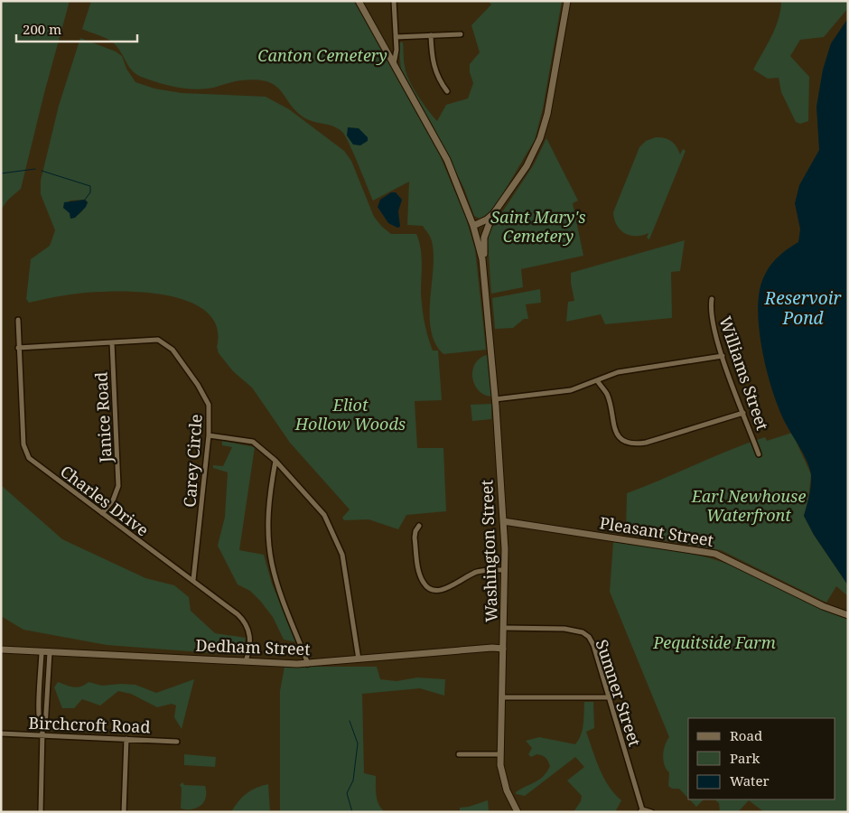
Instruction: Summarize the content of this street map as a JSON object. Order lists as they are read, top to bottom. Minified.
{"streets":{"main road":["Pleasant Street","Washington Street","Dedham Street"],"street":["Williams Street","Janice Road","Carey Circle","Charles Drive","Sumner Street","Birchcroft Road"]},"crossings":[["Janice Road","Carey Circle"],["Janice Road","Charles Drive"],["Carey Circle","Charles Drive"],["Charles Drive","Dedham Street"],["Pleasant Street","Washington Street"],["Washington Street","Dedham Street"],["Washington Street","Sumner Street"]],"water":["Reservoir Pond"],"parks":["Canton Cemetery","Saint Mary's Cemetery","Eliot Hollow Woods","Earl Newhouse Waterfront","Pequitside Farm"],"legend":["Road","Park","Water"],"scale_bar":"200 m"}
